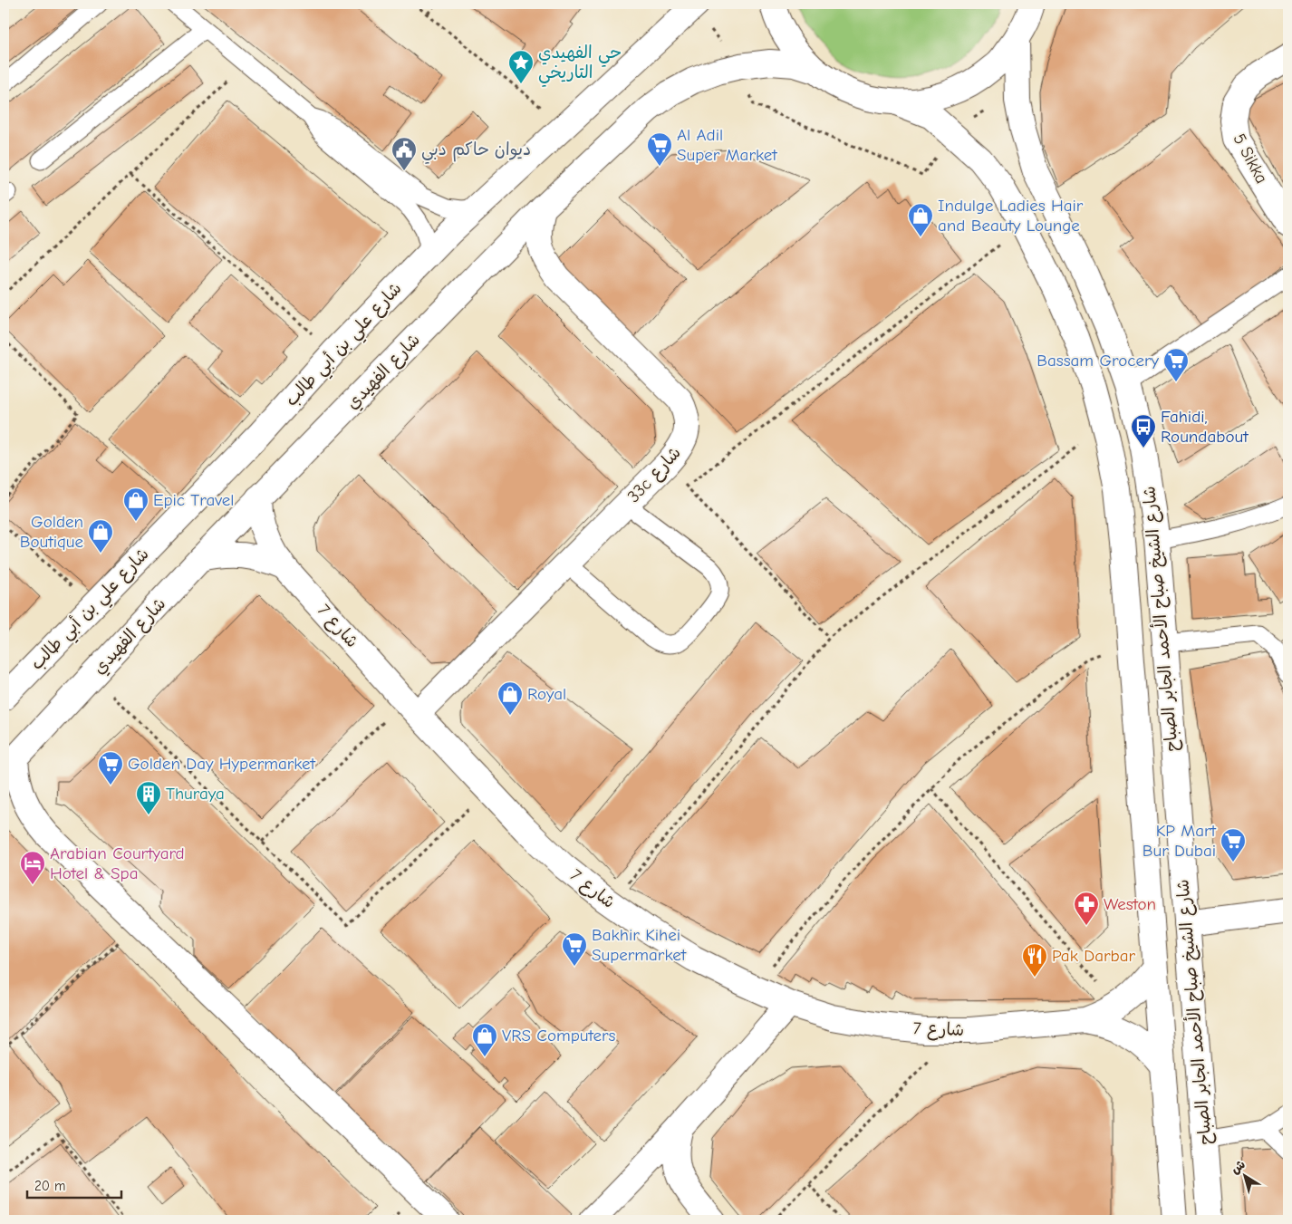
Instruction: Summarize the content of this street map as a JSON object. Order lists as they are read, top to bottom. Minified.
{"streets":{"street":["5 Sikka","شارع علي بن أبي طالب","شارع الفهيدي","33c شارع","شارع الشيخ صباح الأحمد الجابر الصباح","شارع 7"]},"crossings":[["شارع الفهيدي","33c شارع"],["شارع الفهيدي","شارع 7"],["33c شارع","شارع 7"],["شارع الشيخ صباح الأحمد الجابر الصباح","شارع 7"]],"places":{"place":["حي الفهيدي التاريخي"],"supermarket":["Al Adil Super Market","Bassam Grocery","Golden Day Hypermarket","KP Mart Bur Dubai","Bakhir Kihei Supermarket"],"public building":["ديوان حاكم دبي"],"shop":["Indulge Ladies Hair and Beauty Lounge","Epic Travel","Golden Boutique","Royal","VRS Computers"],"bus stop":["Fahidi, Roundabout"],"building":["Thuraya"],"hotel":["Arabian Courtyard Hotel & Spa"],"pharmacy":["Weston"],"restaurant":["Pak Darbar"]},"scale_bar":"20 m","north":"top left"}
